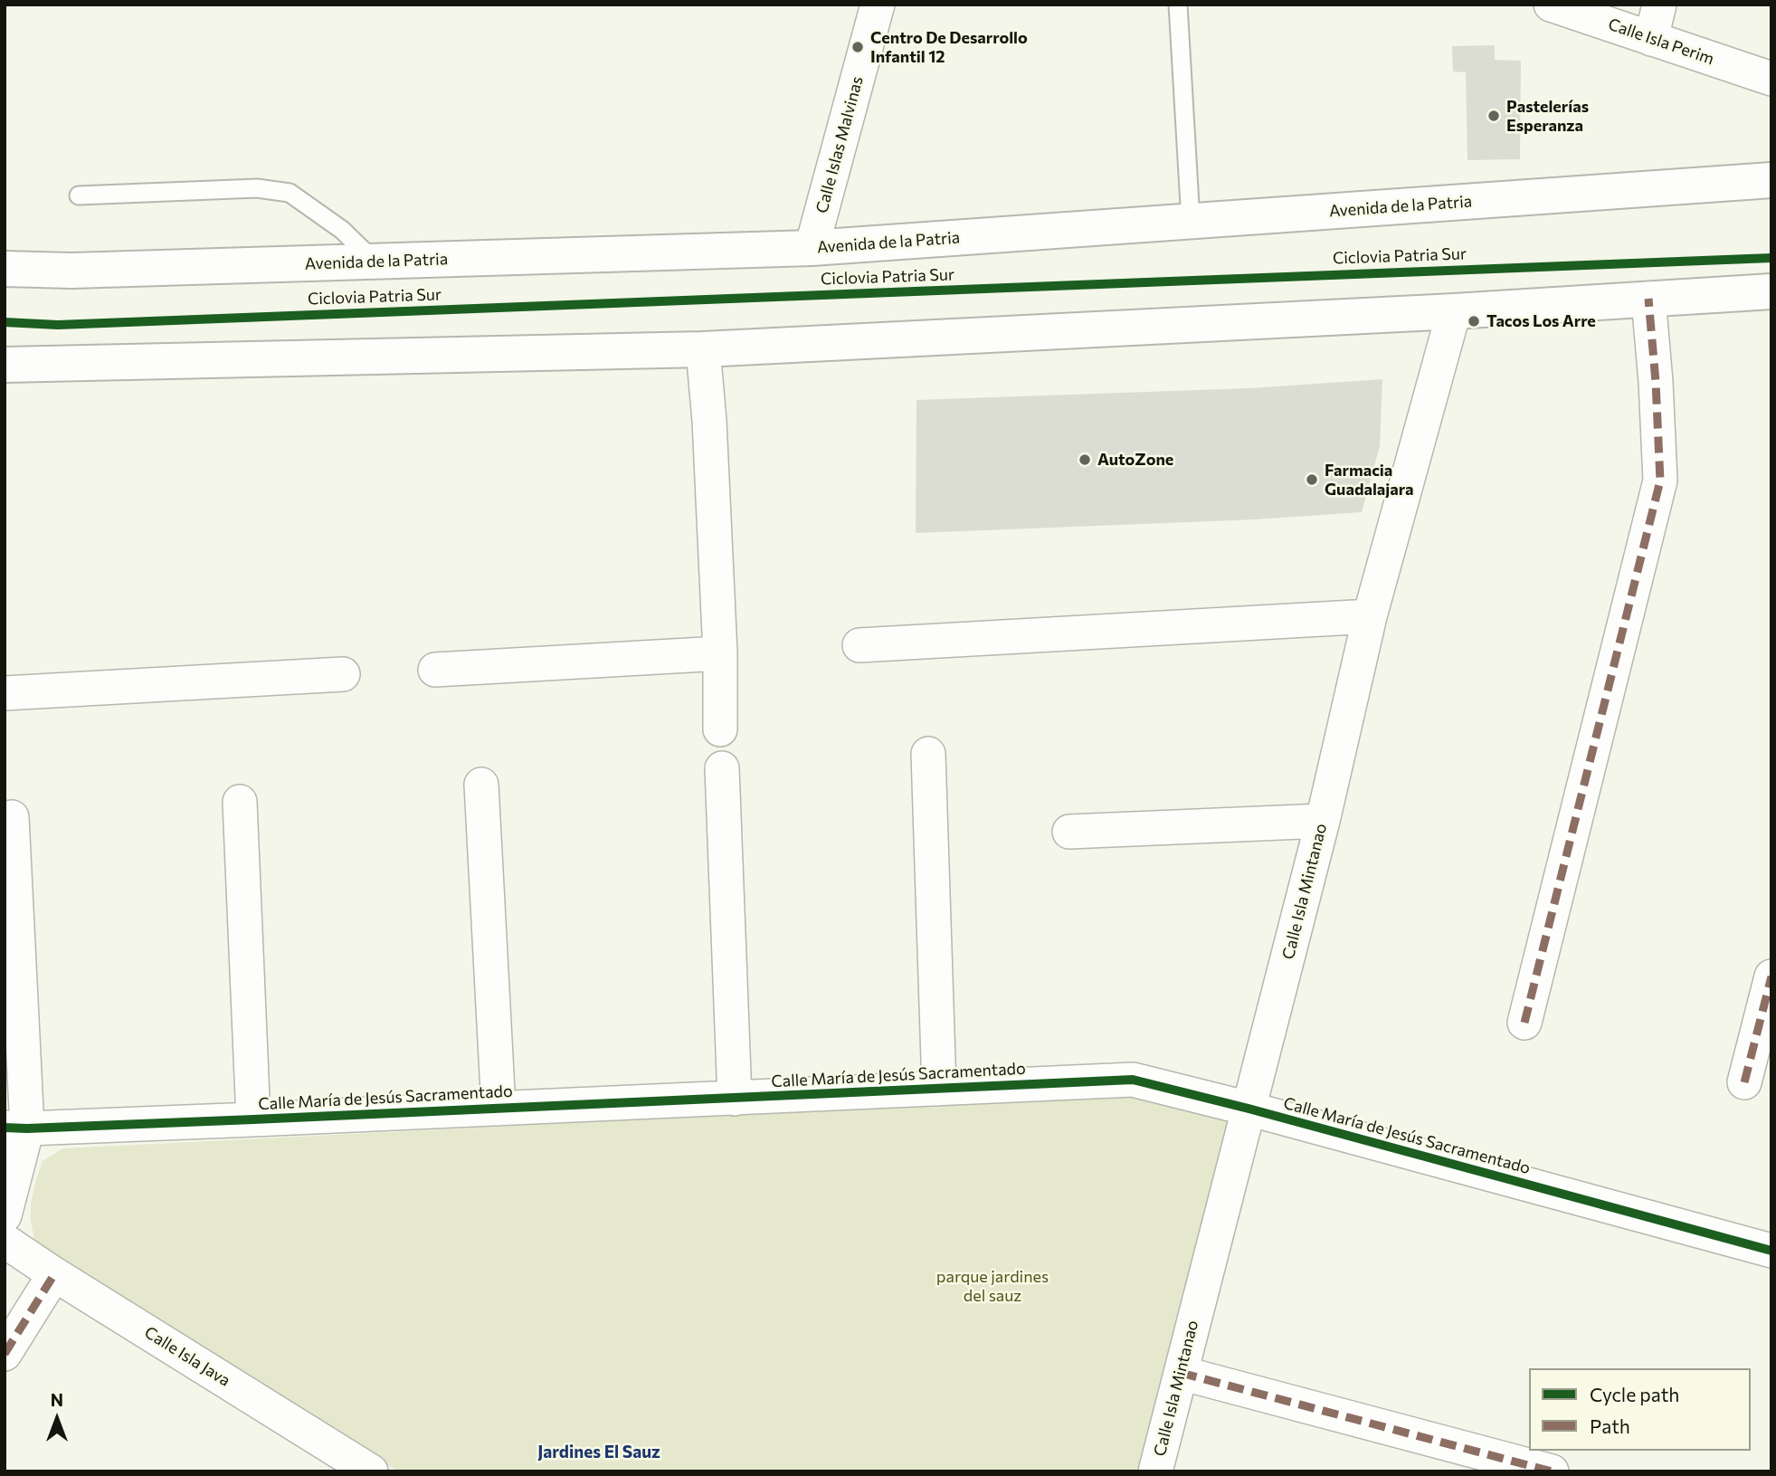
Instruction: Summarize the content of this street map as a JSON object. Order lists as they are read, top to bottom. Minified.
{"streets":{"main road":["Avenida de la Patria"],"street":["Calle Isla Perim","Calle Islas Malvinas","Calle Isla Mintanao","Calle María de Jesús Sacramentado","Calle Isla Java"],"cycle path":["Ciclovia Patria Sur"]},"crossings":[["Calle Islas Malvinas","Avenida de la Patria"],["Calle Isla Mintanao","Calle María de Jesús Sacramentado"]],"districts":["Jardines El Sauz"],"parks":["parque jardines del sauz"],"places":["Centro De Desarrollo Infantil 12","Pastelerías Esperanza","Tacos Los Arre","AutoZone","Farmacia Guadalajara"],"legend":["Cycle path","Path"],"north":"top"}
